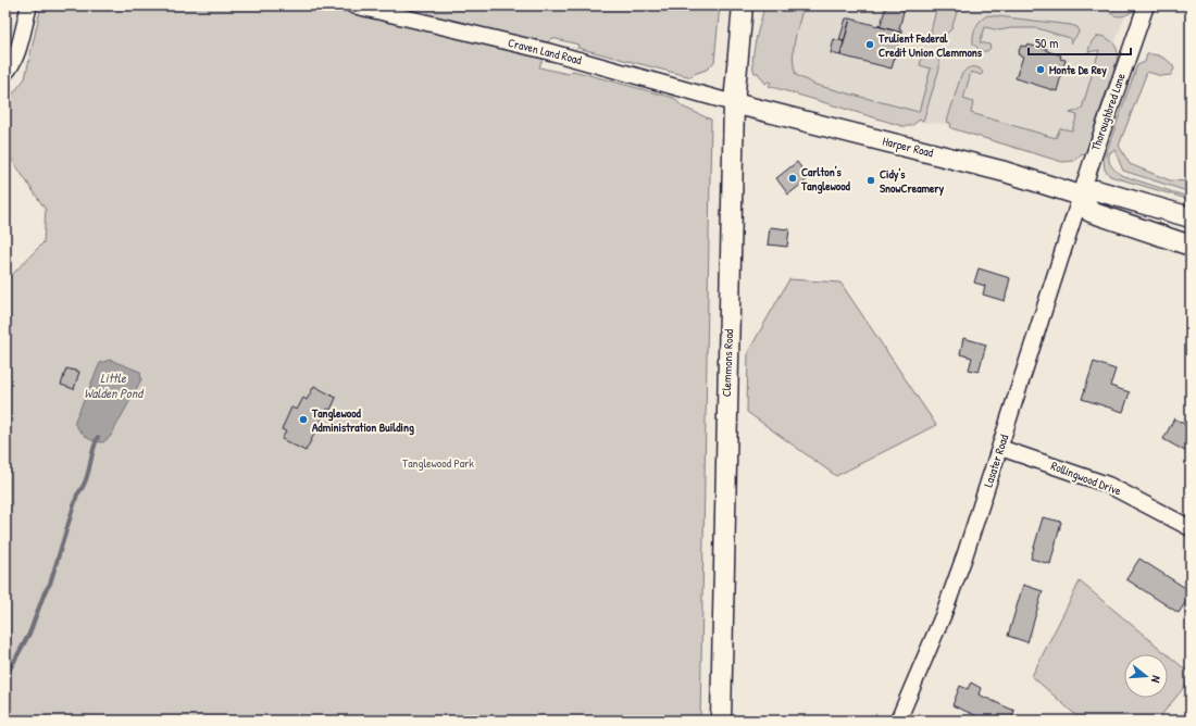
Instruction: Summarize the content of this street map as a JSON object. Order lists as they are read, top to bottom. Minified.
{"streets":{"main road":["Harper Road","Clemmons Road"],"street":["Craven Land Road","Thoroughbred Lane","Lasater Road","Rollingwood Drive"]},"crossings":[["Craven Land Road","Harper Road"],["Craven Land Road","Clemmons Road"],["Thoroughbred Lane","Harper Road"],["Thoroughbred Lane","Lasater Road"],["Harper Road","Clemmons Road"],["Harper Road","Lasater Road"],["Lasater Road","Rollingwood Drive"]],"water":["Little Walden Pond"],"parks":["Tanglewood Park"],"places":["Trulient Federal Credit Union Clemmons","Monte De Rey","Carlton's Tanglewood","Cidy's SnowCreamery","Tanglewood Administration Building"],"scale_bar":"50 m","north":"right"}
